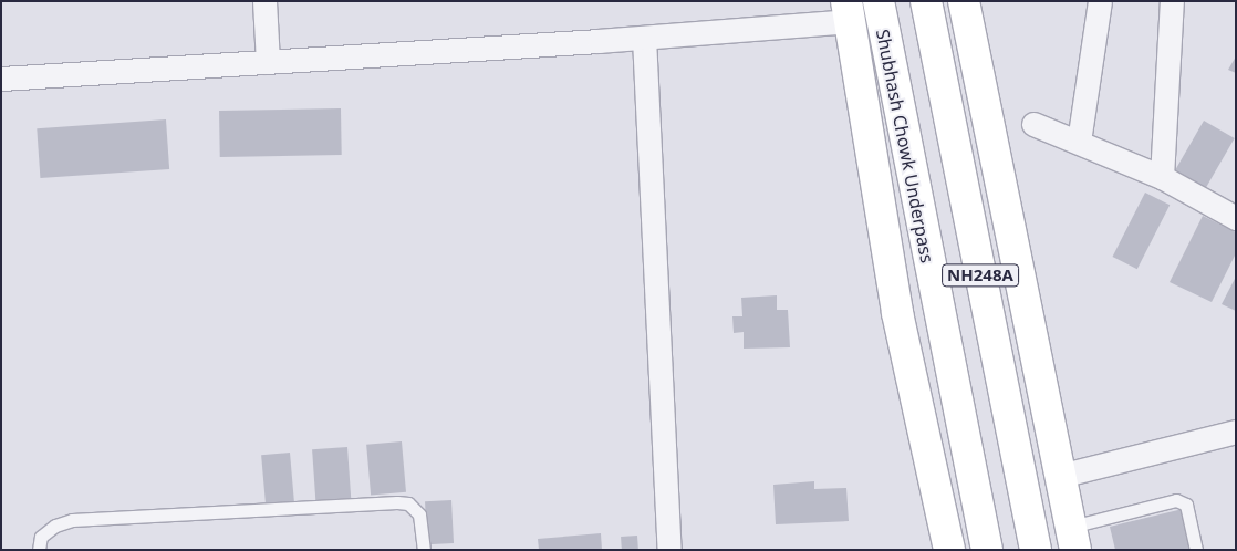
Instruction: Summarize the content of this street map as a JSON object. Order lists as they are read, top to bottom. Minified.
{"streets":{"main road":["Shubhash Chowk Underpass","NH248A"]}}
